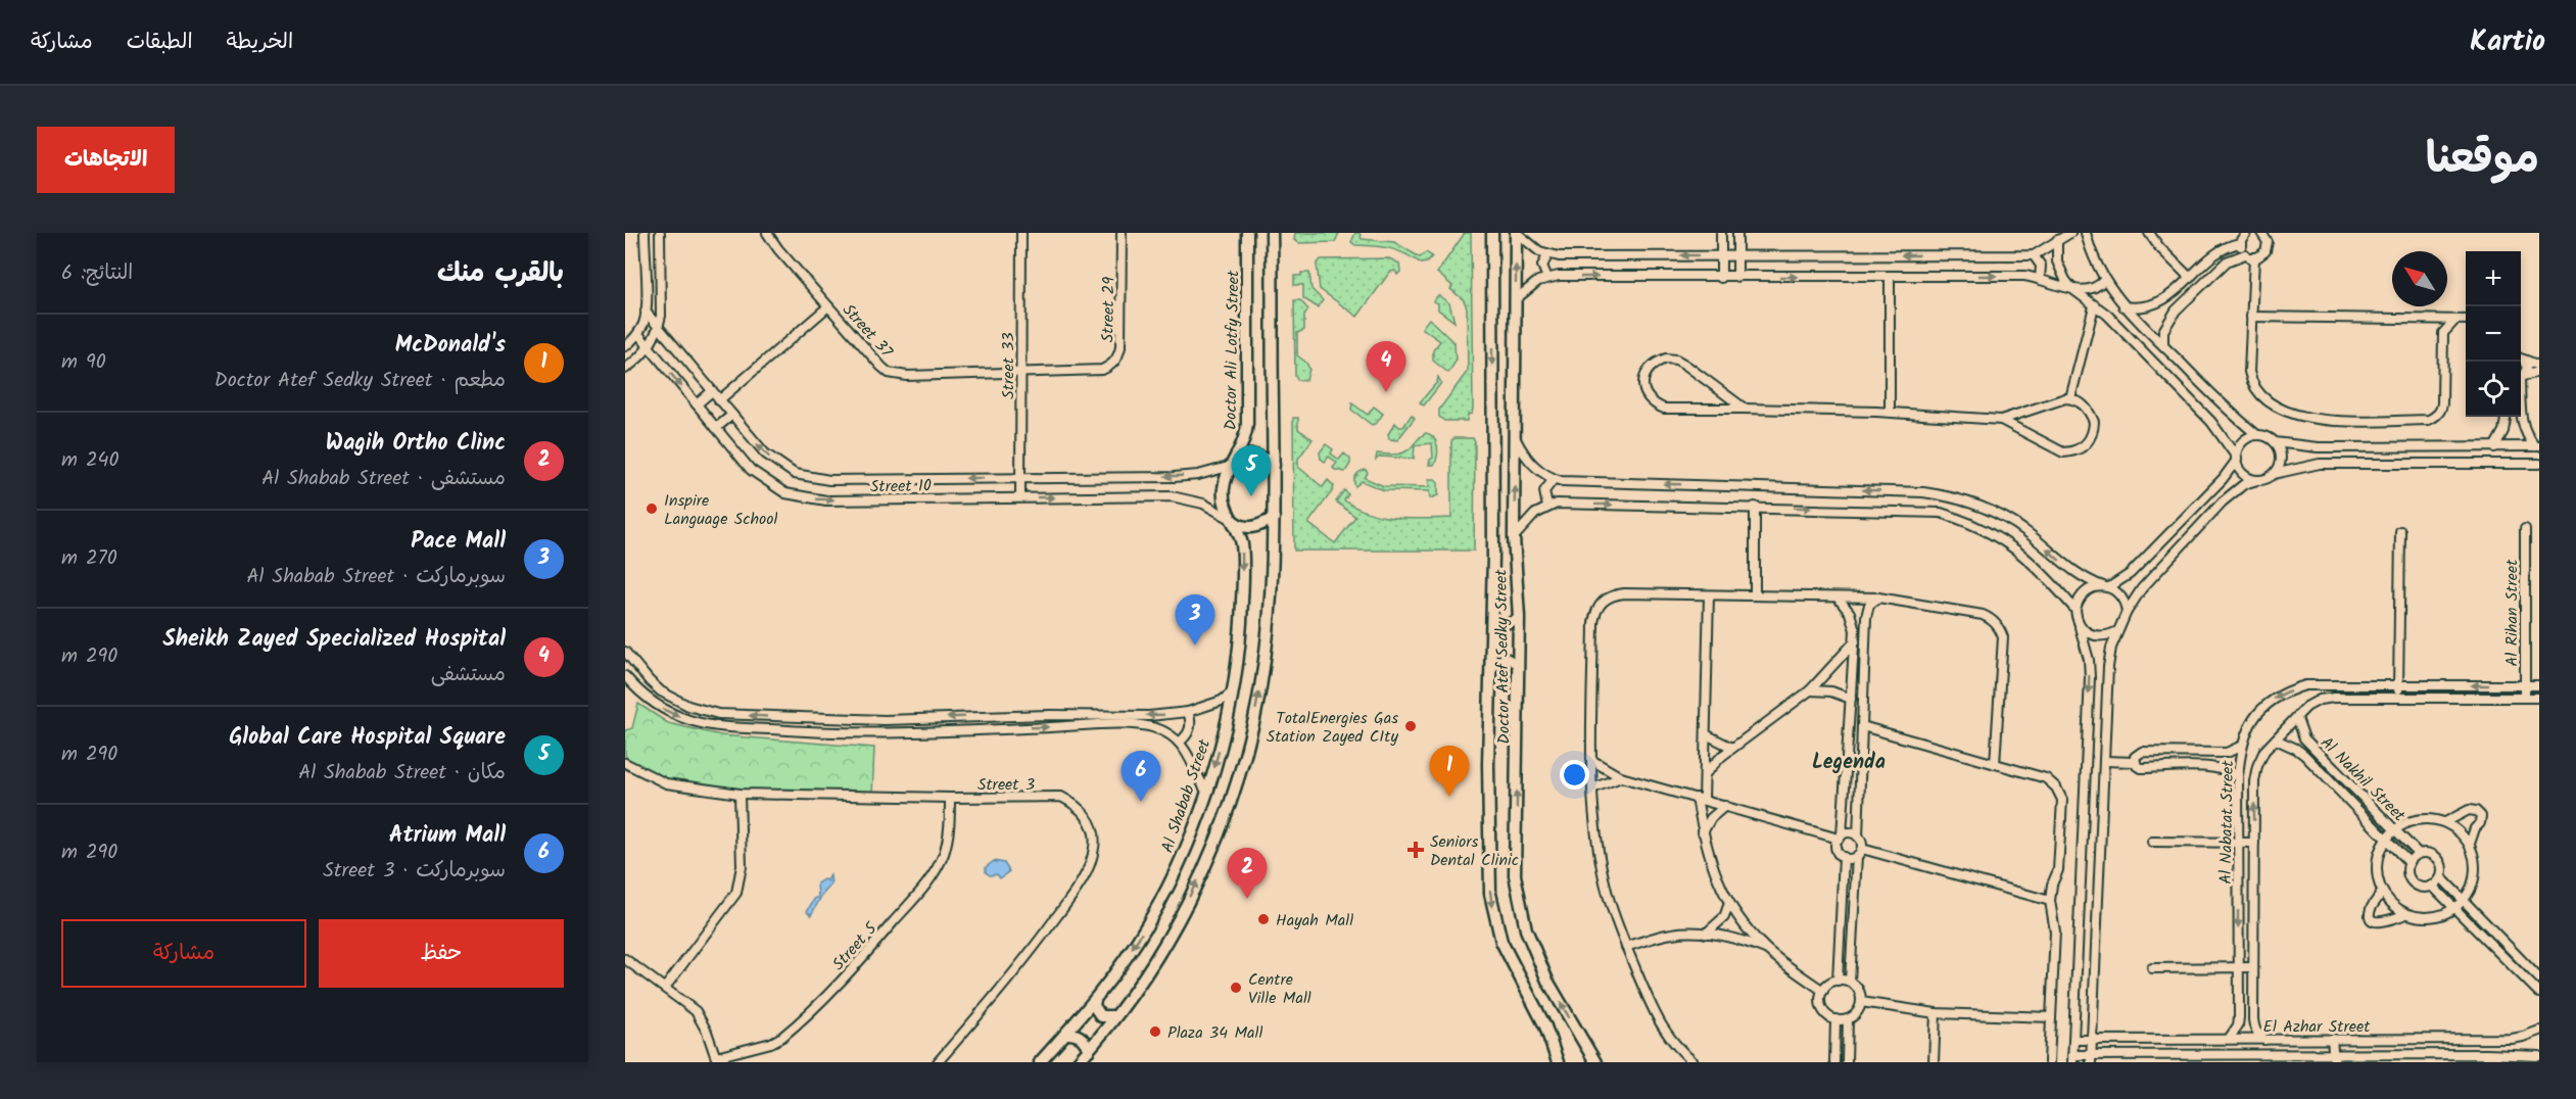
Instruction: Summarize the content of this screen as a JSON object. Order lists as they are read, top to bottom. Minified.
{"streets":{"street":["Street 29","Street 37","Doctor Ali Lotfy Street","Street 33","Street 10","Al Rihan Street","Doctor Atef Sedky Street","Al Nakhil Street","Street 3","Al Shabab Street","Al Nabatat Street","Street 5","El Azhar Street"]},"crossings":[["Street 29","Street 37"],["Street 29","Street 33"],["Street 37","Street 33"],["Doctor Ali Lotfy Street","Street 10"],["Doctor Ali Lotfy Street","Al Shabab Street"],["Street 33","Street 10"],["Street 10","Al Shabab Street"],["Al Rihan Street","Al Nabatat Street"],["Al Nakhil Street","Al Nabatat Street"],["Street 3","Street 5"],["Al Nabatat Street","El Azhar Street"]],"districts":["Legenda"],"places":{"other":["Inspire Language School","TotalEnergies Gas Station Zayed CIty","Hayah Mall","Centre Ville Mall","Plaza 34 Mall"],"health":["Seniors Dental Clinic"]},"north":"top left","page":{"header":"Kartio","nav":["الخريطة","الطبقات","مشاركة"],"title":"موقعنا","buttons":["الاتجاهات",["حفظ","مشاركة"]],"heading":["بالقرب منك","النتائج: 6"],"map_buttons":["+","−"],"list":[{"mark":"1","name":"McDonald's","note":"مطعم · Doctor Atef Sedky Street","value":"90 m"},{"mark":"2","name":"Wagih Ortho Clinc","note":"مستشفى · Al Shabab Street","value":"240 m"},{"mark":"3","name":"Pace Mall","note":"سوبرماركت · Al Shabab Street","value":"270 m"},{"mark":"4","name":"Sheikh Zayed Specialized Hospital","note":"مستشفى","value":"290 m"},{"mark":"5","name":"Global Care Hospital Square","note":"مكان · Al Shabab Street","value":"290 m"},{"mark":"6","name":"Atrium Mall","note":"سوبرماركت · Street 3","value":"290 m"}],"pins":["4","5","3","1","6","2"]}}
